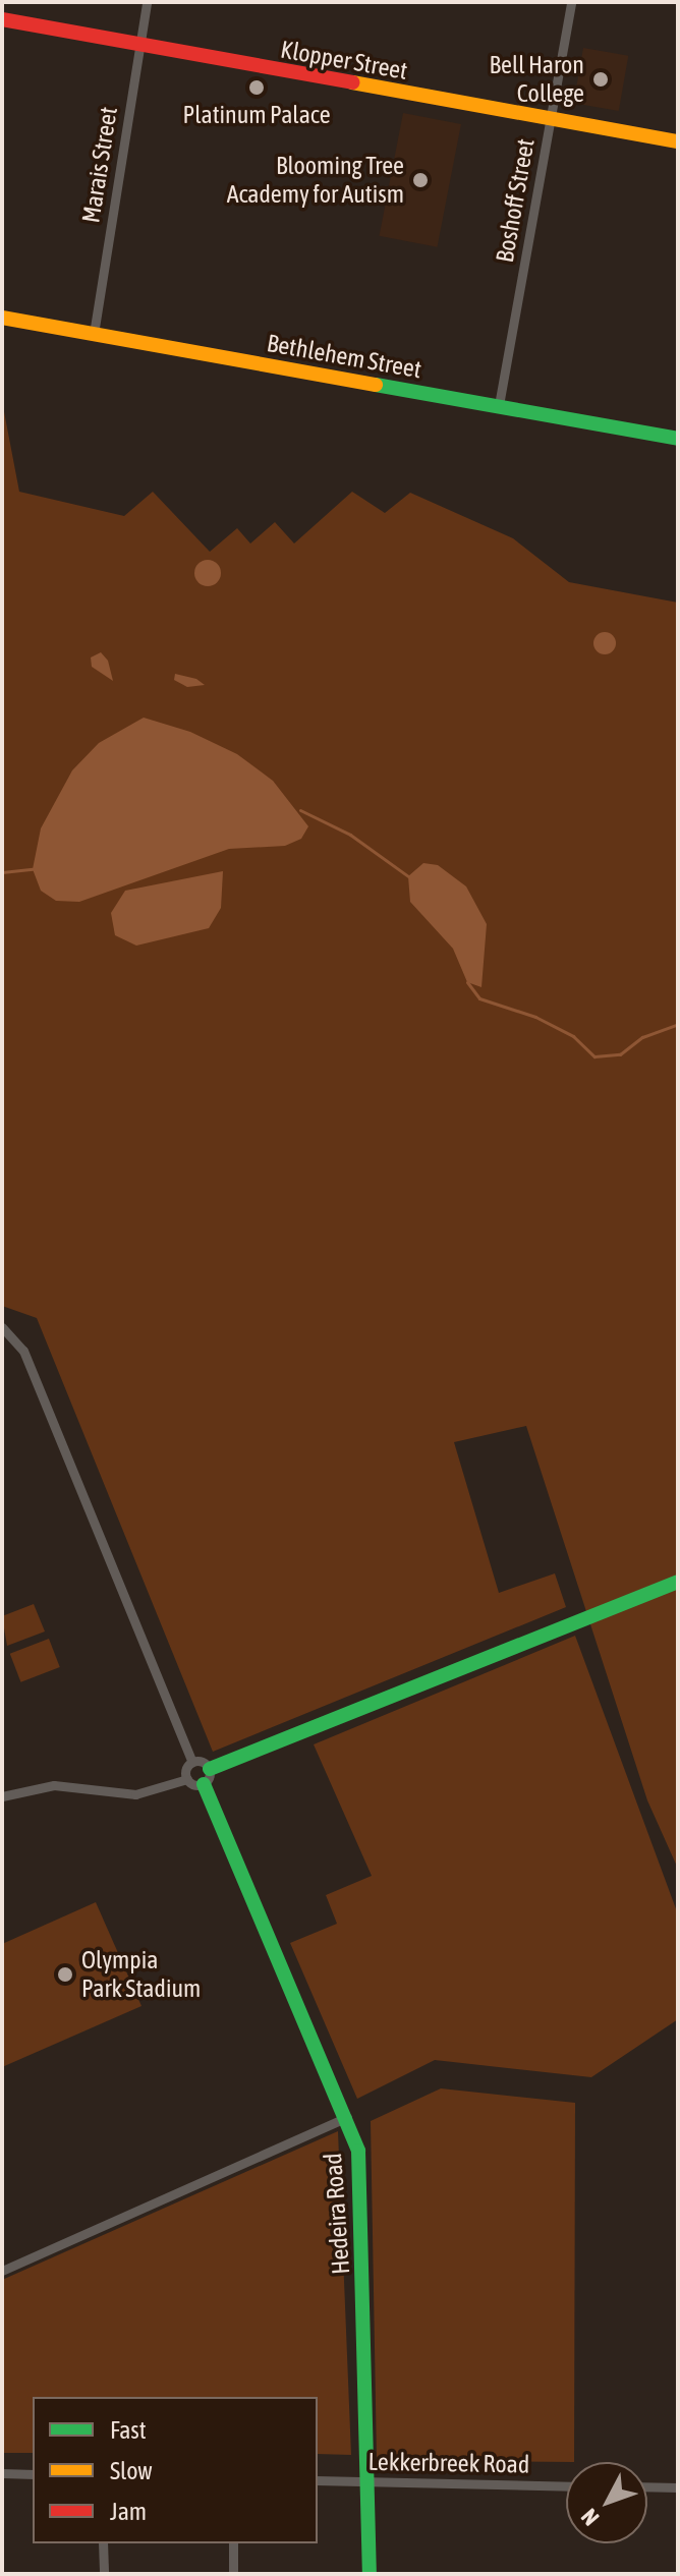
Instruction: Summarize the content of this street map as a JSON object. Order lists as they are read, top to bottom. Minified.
{"streets":{"street":["Klopper Street","Marais Street","Boshoff Street","Bethlehem Street","Hedeira Road","Lekkerbreek Road"]},"crossings":[["Klopper Street","Marais Street"],["Klopper Street","Boshoff Street"],["Marais Street","Bethlehem Street"],["Boshoff Street","Bethlehem Street"],["Hedeira Road","Lekkerbreek Road"]],"places":["Bell Haron College","Platinum Palace","Blooming Tree Academy for Autism","Olympia Park Stadium"],"legend":["Fast","Slow","Jam"],"north":"bottom left"}
